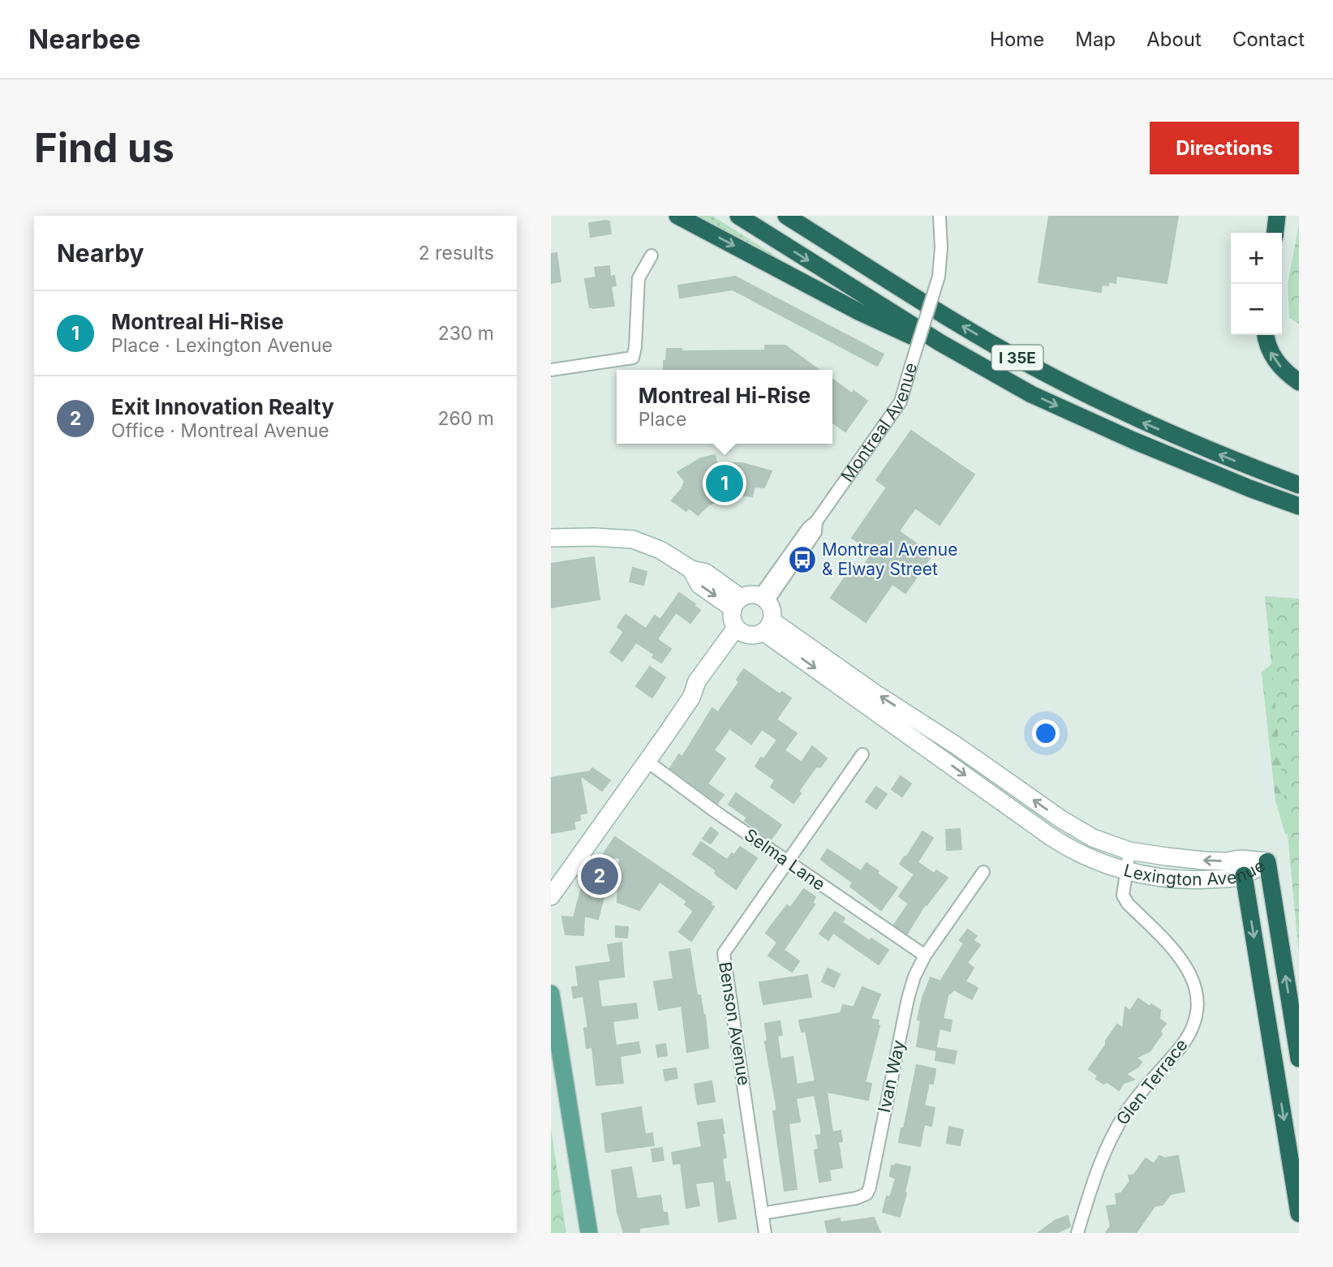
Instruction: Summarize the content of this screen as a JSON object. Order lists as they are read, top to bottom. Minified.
{"streets":{"highway":["I 35E"],"street":["Montreal Avenue","Selma Lane","Lexington Avenue","Benson Avenue","Ivan Way","Glen Terrace"]},"crossings":[["Montreal Avenue","Lexington Avenue"],["Selma Lane","Benson Avenue"],["Selma Lane","Ivan Way"],["Lexington Avenue","Glen Terrace"],["Benson Avenue","Ivan Way"]],"places":{"bus stop":["Montreal Avenue & Elway Street"]},"page":{"header":"Nearbee","nav":["Home","Map","About","Contact"],"buttons":"Directions","title":"Find us","heading":["Nearby","2 results"],"map_buttons":["+","−"],"list":[{"mark":"1","name":"Montreal Hi-Rise","note":"Place · Lexington Avenue","value":"230 m"},{"mark":"2","name":"Exit Innovation Realty","note":"Office · Montreal Avenue","value":"260 m"}],"popup":["Montreal Hi-Rise","Place"],"pins":["1","2"]}}
